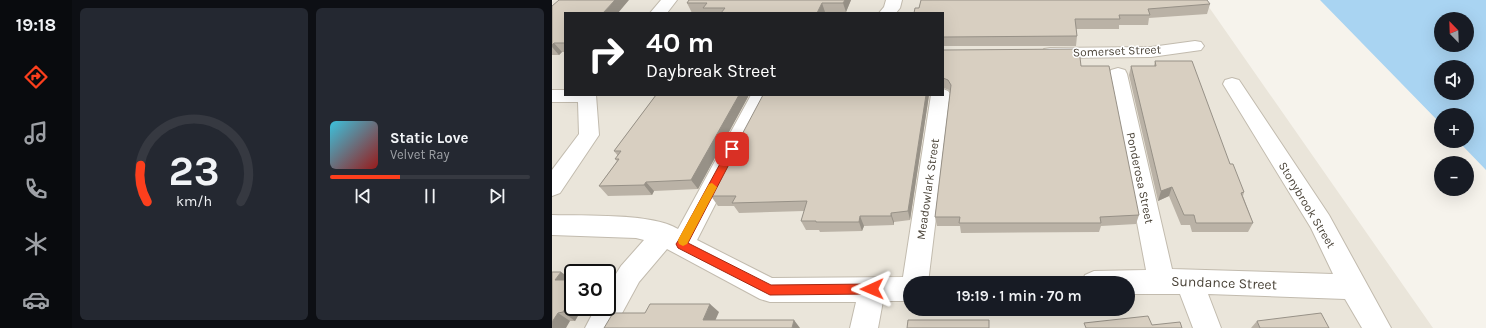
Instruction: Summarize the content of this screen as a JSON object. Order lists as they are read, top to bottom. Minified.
{"streets":{"street":["Somerset Street","Ponderosa Street","Meadowlark Street","Stonybrook Street","Sundance Street"]},"crossings":[["Ponderosa Street","Sundance Street"],["Stonybrook Street","Sundance Street"]],"north":"top left","page":{"tabs":"19:18","map_buttons":["+","−"],"turn":["40 m","Daybreak Street"],"song":["Static Love","Velvet Ray"],"limit":"30","trip":"19:19 · 1 min · 70 m","gauge":["23","km/h"]}}
